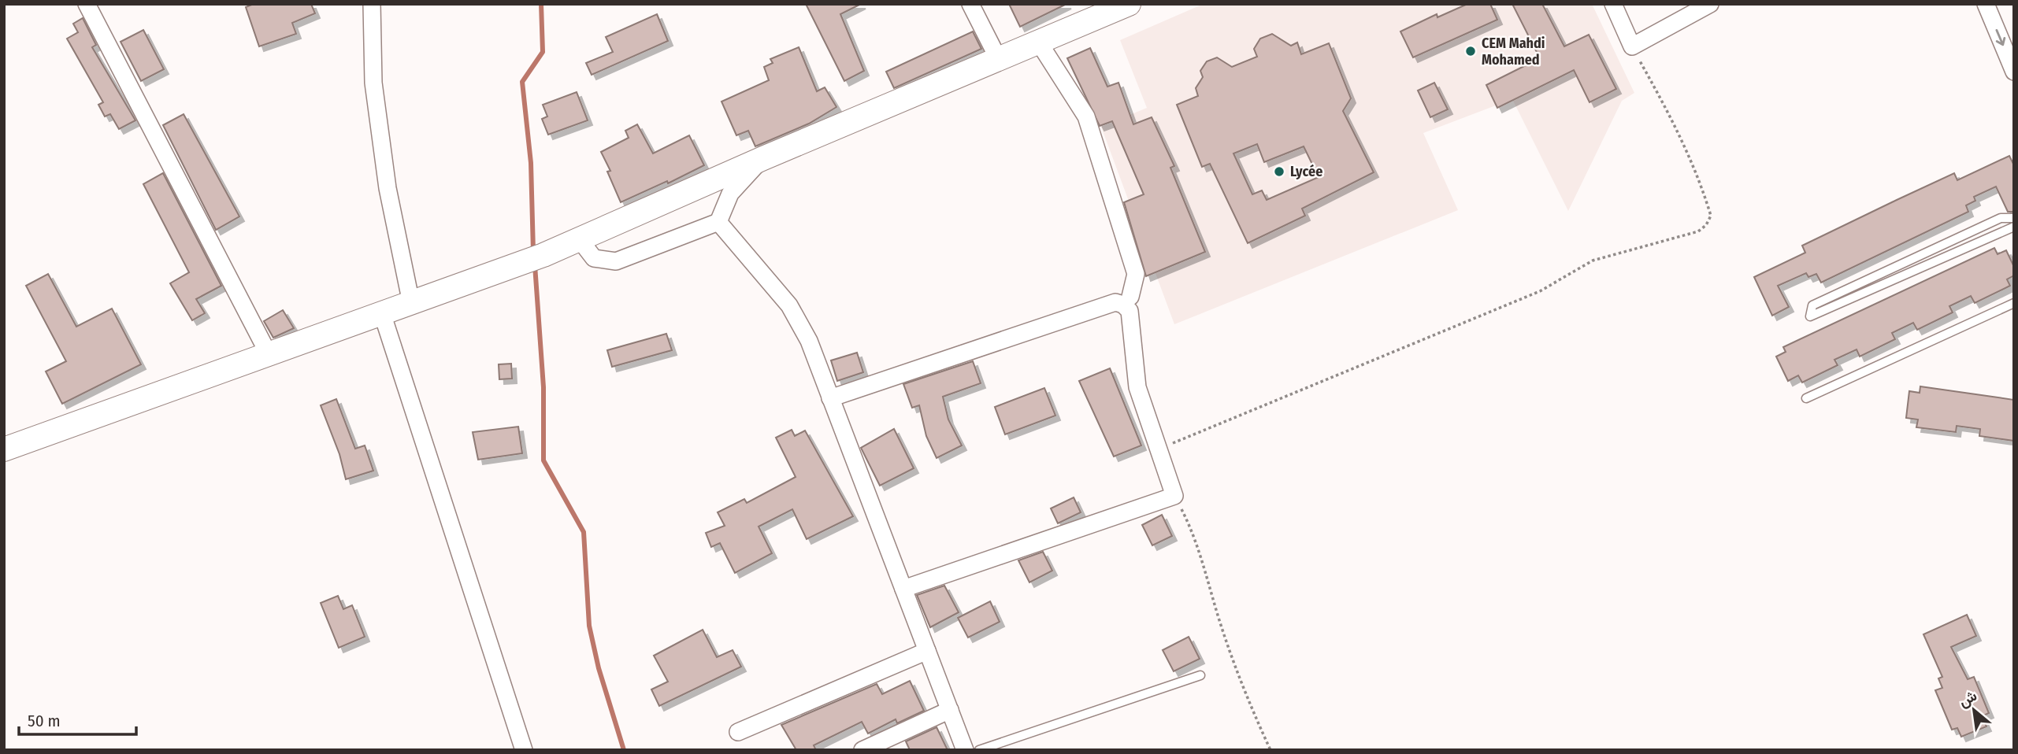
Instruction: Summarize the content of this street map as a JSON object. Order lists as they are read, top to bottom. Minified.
{"places":["CEM Mahdi Mohamed","Lycée"],"scale_bar":"50 m","north":"top left"}
